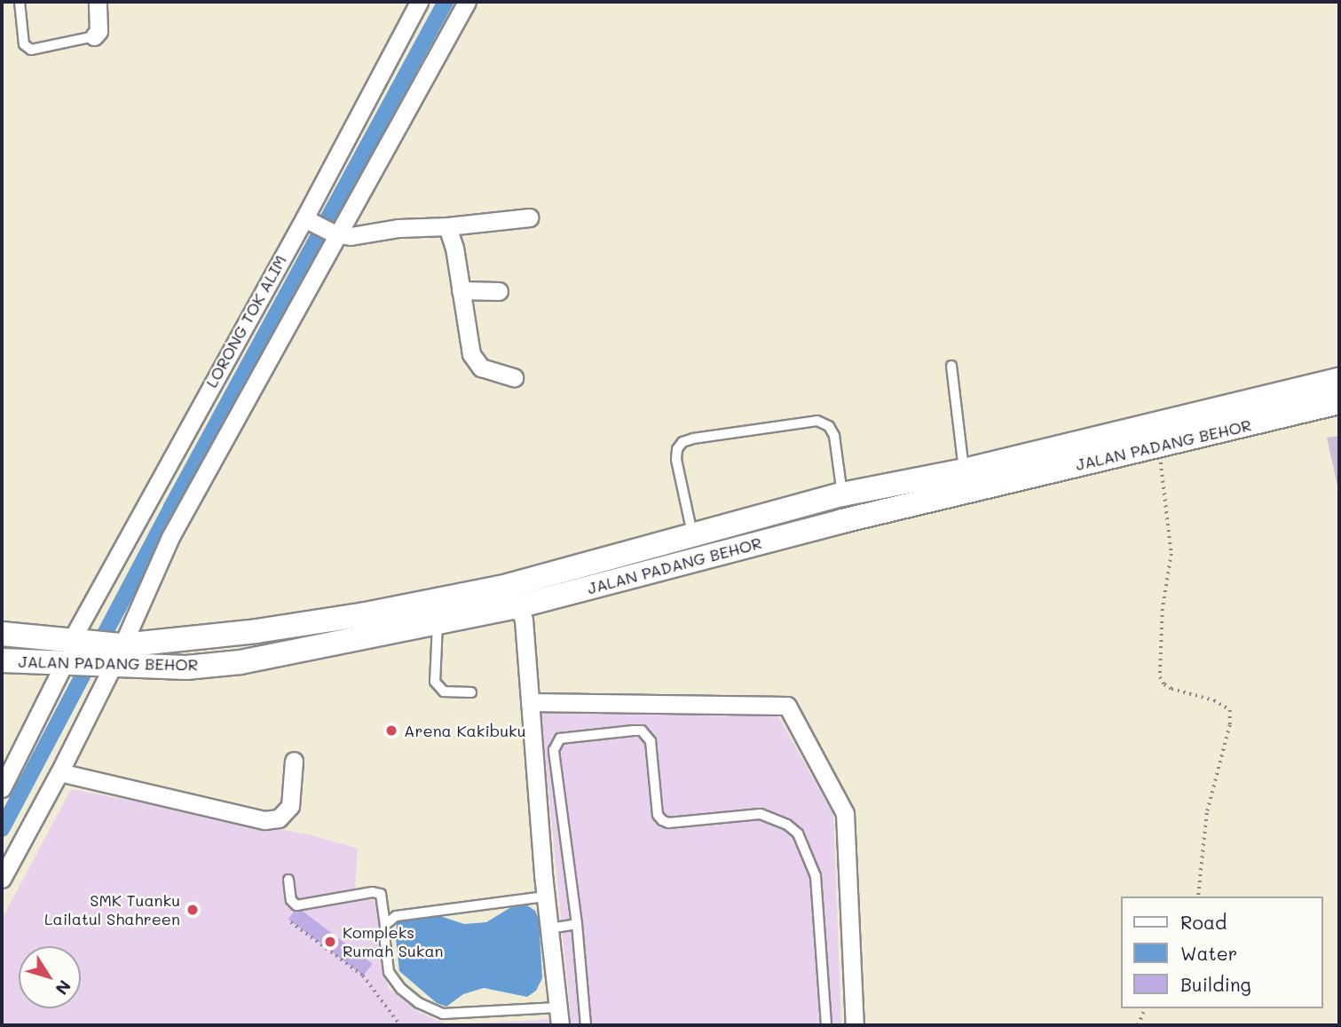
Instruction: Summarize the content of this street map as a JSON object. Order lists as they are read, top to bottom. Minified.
{"streets":{"main road":["JALAN PADANG BEHOR"],"street":["LORONG TOK ALIM"]},"crossings":[["LORONG TOK ALIM","JALAN PADANG BEHOR"]],"places":["Arena Kakibuku","SMK Tuanku Lailatul Shahreen","Kompleks Rumah Sukan"],"legend":["Road","Water","Building"],"north":"bottom right"}
